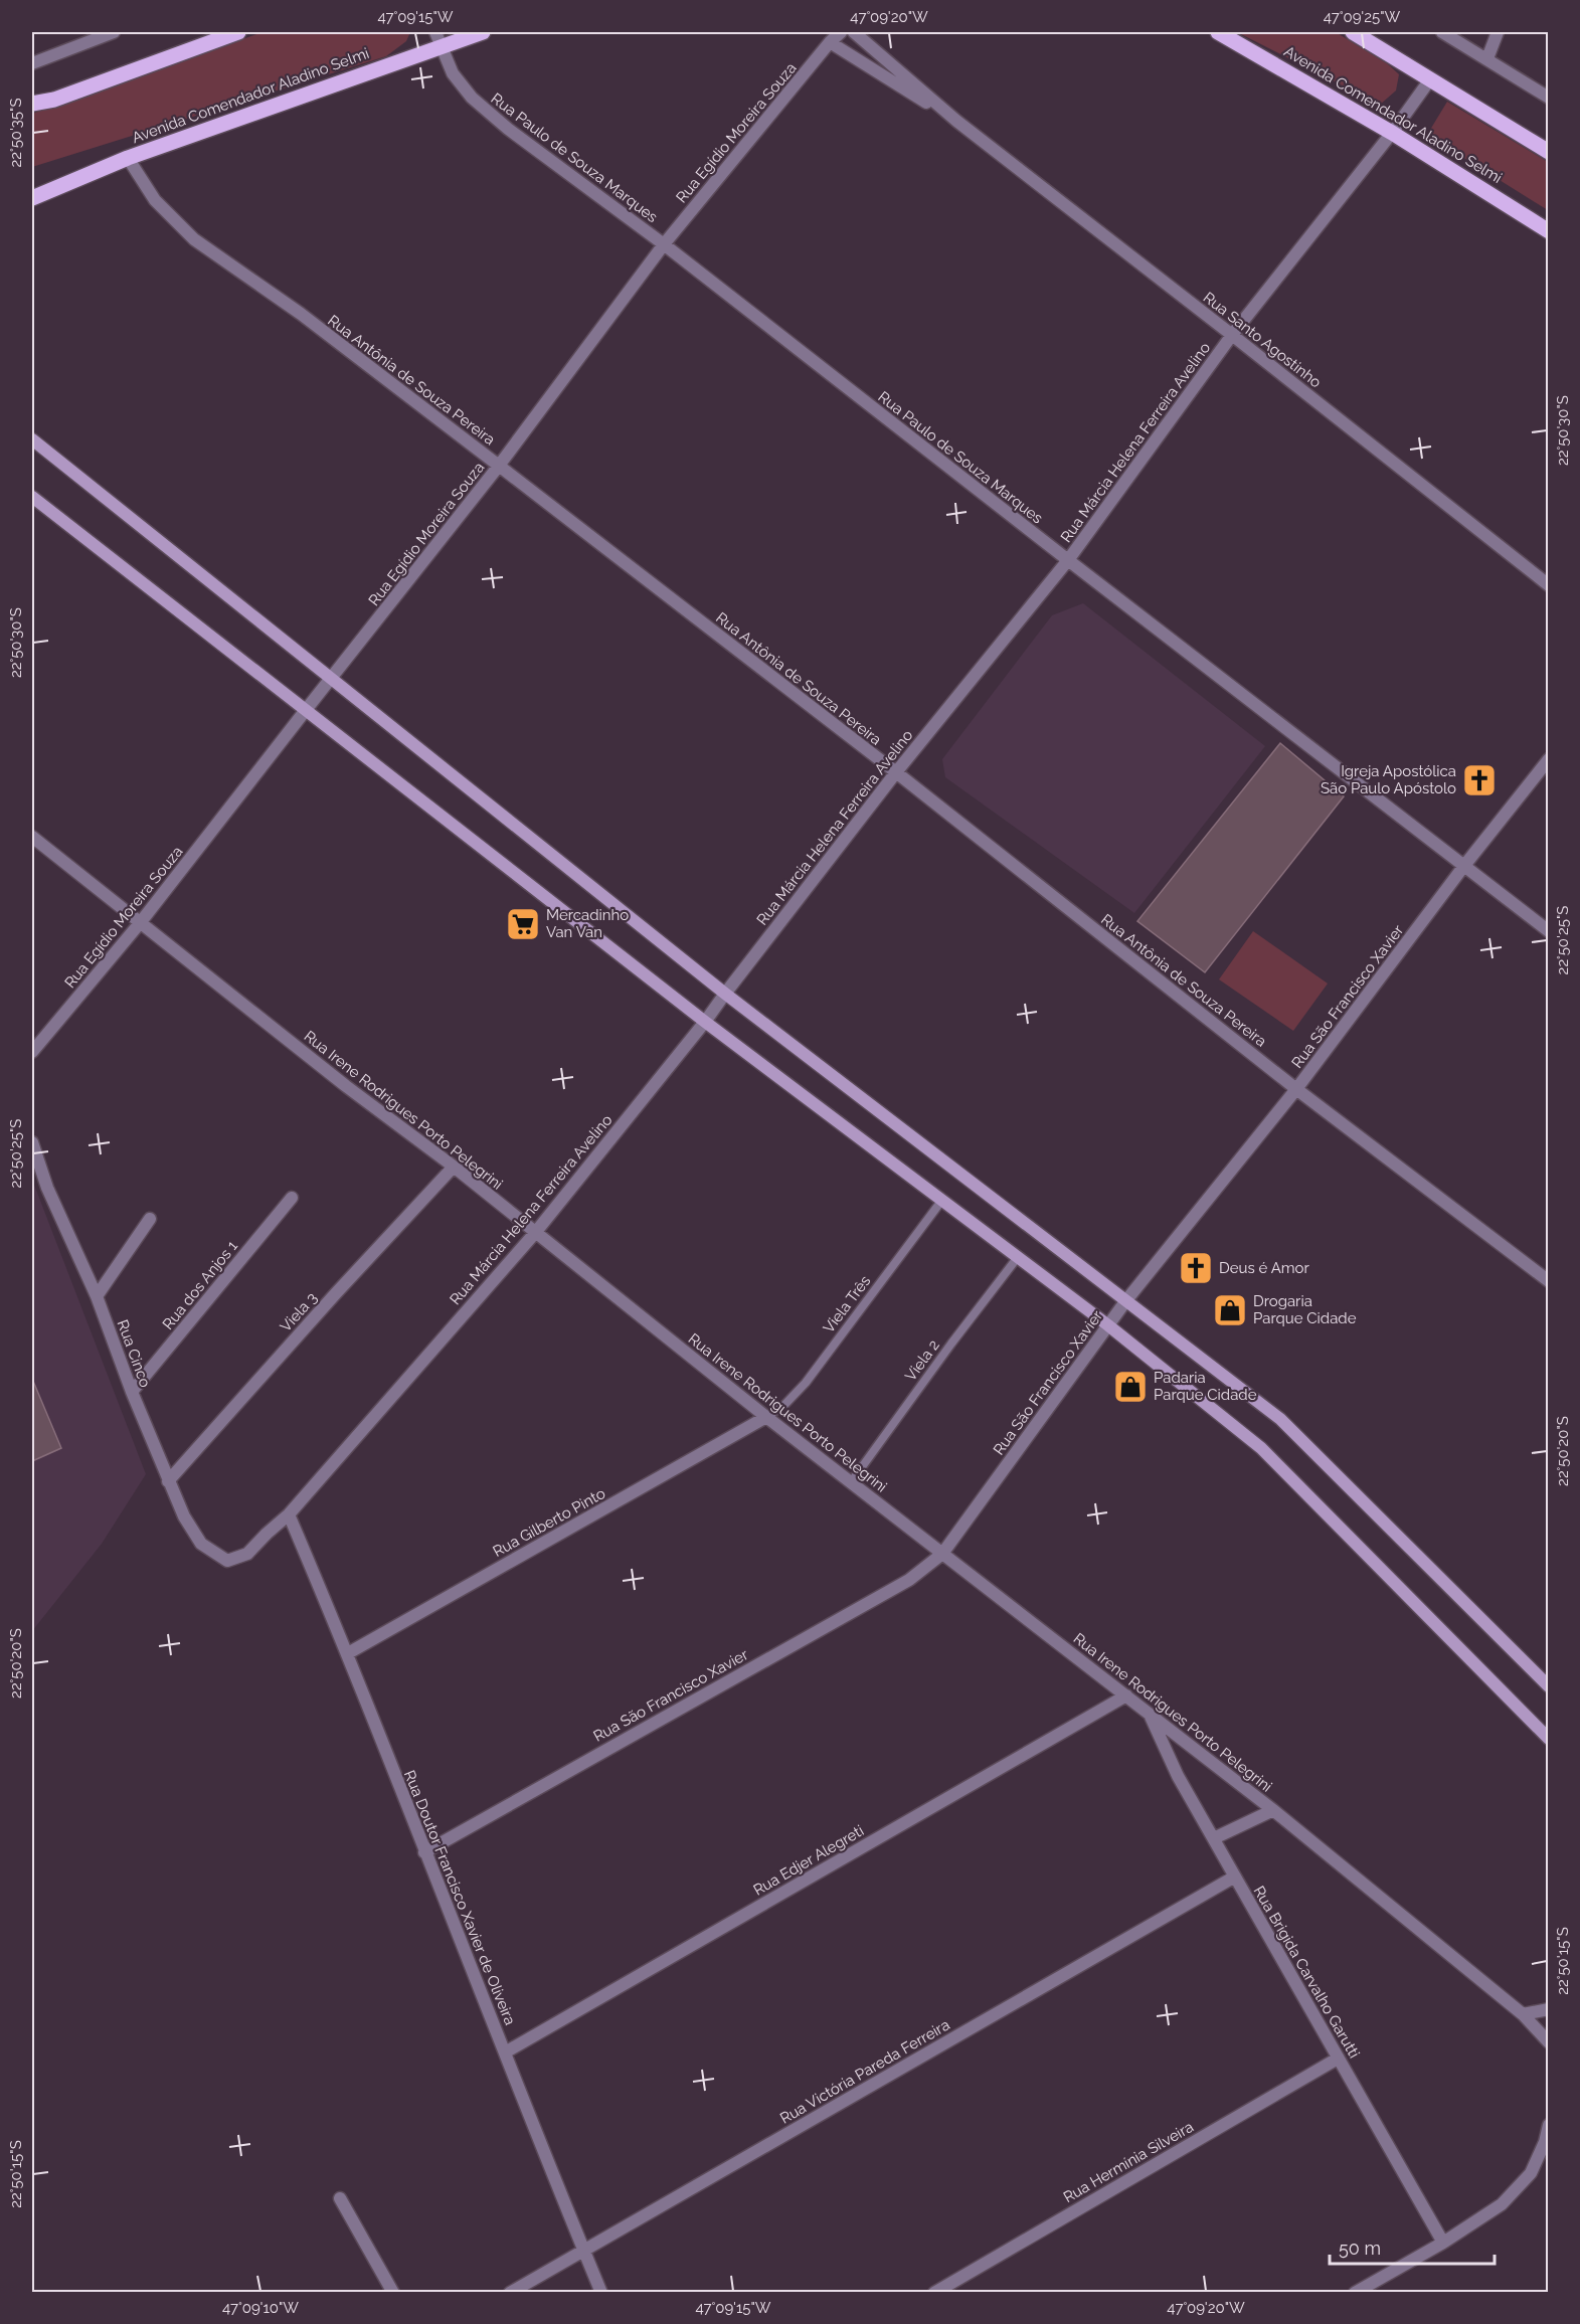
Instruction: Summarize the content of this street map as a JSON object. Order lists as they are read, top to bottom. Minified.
{"streets":{"main road":["Avenida Comendador Aladino Selmi"],"street":["Rua Egídio Moreira Souza","Rua Paulo de Souza Marques","Rua Santo Agostinho","Rua Antônia de Souza Pereira","Rua Márcia Helena Ferreira Avelino","Rua São Francisco Xavier","Rua Irene Rodrigues Porto Pelegrini","Rua dos Anjos 1","Viela 3","Rua Cinco","Rua Gilberto Pinto","Rua Edjer Alegreti","Rua Doutor Francisco Xavier de Oliveira","Rua Brigida Carvalho Garutti","Rua Victória Pareda Ferreira","Rua Hermínia Silveira"],"lane":["Viela Três","Viela 2"]},"crossings":[["Avenida Comendador Aladino Selmi","Rua Paulo de Souza Marques"],["Avenida Comendador Aladino Selmi","Rua Antônia de Souza Pereira"],["Avenida Comendador Aladino Selmi","Rua Márcia Helena Ferreira Avelino"],["Rua Egídio Moreira Souza","Rua Paulo de Souza Marques"],["Rua Egídio Moreira Souza","Rua Santo Agostinho"],["Rua Egídio Moreira Souza","Rua Antônia de Souza Pereira"],["Rua Egídio Moreira Souza","Rua Irene Rodrigues Porto Pelegrini"],["Rua Paulo de Souza Marques","Rua Márcia Helena Ferreira Avelino"],["Rua Paulo de Souza Marques","Rua São Francisco Xavier"],["Rua Santo Agostinho","Rua Márcia Helena Ferreira Avelino"],["Rua Antônia de Souza Pereira","Rua Márcia Helena Ferreira Avelino"],["Rua Antônia de Souza Pereira","Rua São Francisco Xavier"],["Rua Márcia Helena Ferreira Avelino","Rua Irene Rodrigues Porto Pelegrini"],["Rua Márcia Helena Ferreira Avelino","Rua Cinco"],["Rua Márcia Helena Ferreira Avelino","Rua Doutor Francisco Xavier de Oliveira"],["Rua São Francisco Xavier","Rua Irene Rodrigues Porto Pelegrini"],["Rua São Francisco Xavier","Rua Doutor Francisco Xavier de Oliveira"],["Rua Irene Rodrigues Porto Pelegrini","Viela Três"],["Rua Irene Rodrigues Porto Pelegrini","Viela 3"],["Rua Irene Rodrigues Porto Pelegrini","Viela 2"],["Rua Irene Rodrigues Porto Pelegrini","Rua Gilberto Pinto"],["Rua Irene Rodrigues Porto Pelegrini","Rua Edjer Alegreti"],["Rua Irene Rodrigues Porto Pelegrini","Rua Brigida Carvalho Garutti"],["Rua dos Anjos 1","Rua Cinco"],["Viela Três","Rua Gilberto Pinto"],["Viela 3","Rua Cinco"],["Rua Gilberto Pinto","Rua Doutor Francisco Xavier de Oliveira"],["Rua Edjer Alegreti","Rua Doutor Francisco Xavier de Oliveira"],["Rua Doutor Francisco Xavier de Oliveira","Rua Victória Pareda Ferreira"],["Rua Brigida Carvalho Garutti","Rua Victória Pareda Ferreira"],["Rua Brigida Carvalho Garutti","Rua Hermínia Silveira"]],"places":{"church":["Igreja Apostólica São Paulo Apóstolo","Deus é Amor"],"supermarket":["Mercadinho Van Van"],"shop":["Drogaria Parque Cidade","Padaria Parque Cidade"]},"scale_bar":"50 m","coordinates":["47°09'15\"W","47°09'20\"W","47°09'25\"W","22°50'35\"S","22°50'30\"S","22°50'25\"S","22°50'20\"S","22°50'15\"S","47°09'10\"W"]}
